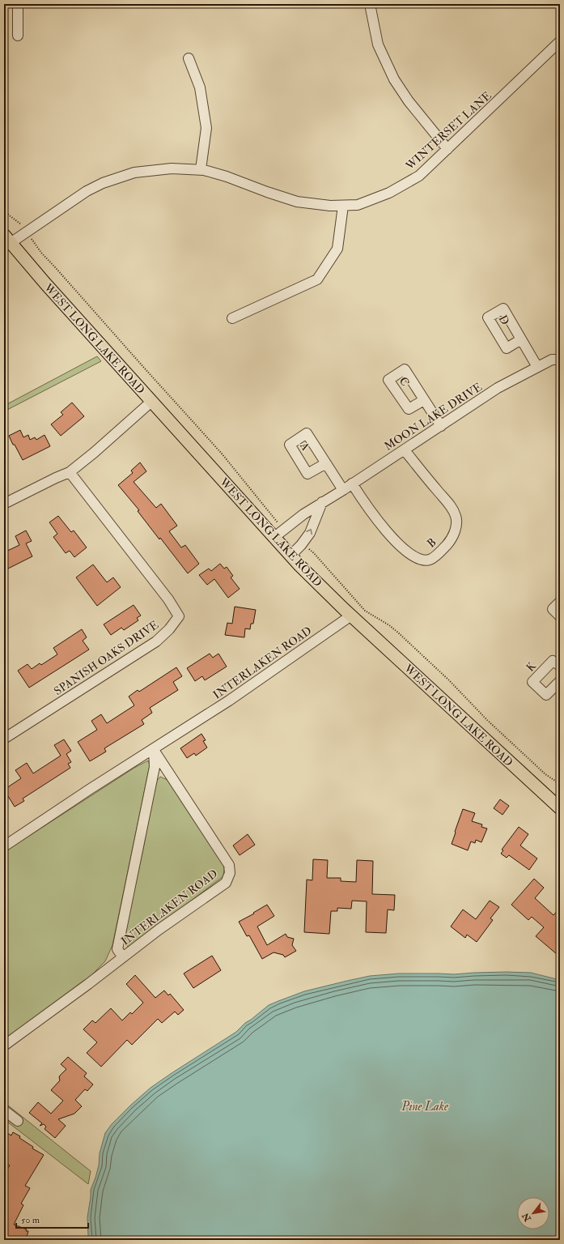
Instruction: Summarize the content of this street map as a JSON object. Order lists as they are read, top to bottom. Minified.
{"streets":{"main road":["WEST LONG LAKE ROAD"],"street":["WINTERSET LANE","MOON LAKE DRIVE","B","SPANISH OAKS DRIVE","INTERLAKEN ROAD","K"]},"crossings":[["WINTERSET LANE","WEST LONG LAKE ROAD"],["WEST LONG LAKE ROAD","MOON LAKE DRIVE"],["WEST LONG LAKE ROAD","INTERLAKEN ROAD"],["MOON LAKE DRIVE","B"]],"water":["Pine Lake"],"scale_bar":"50 m","north":"bottom left"}
